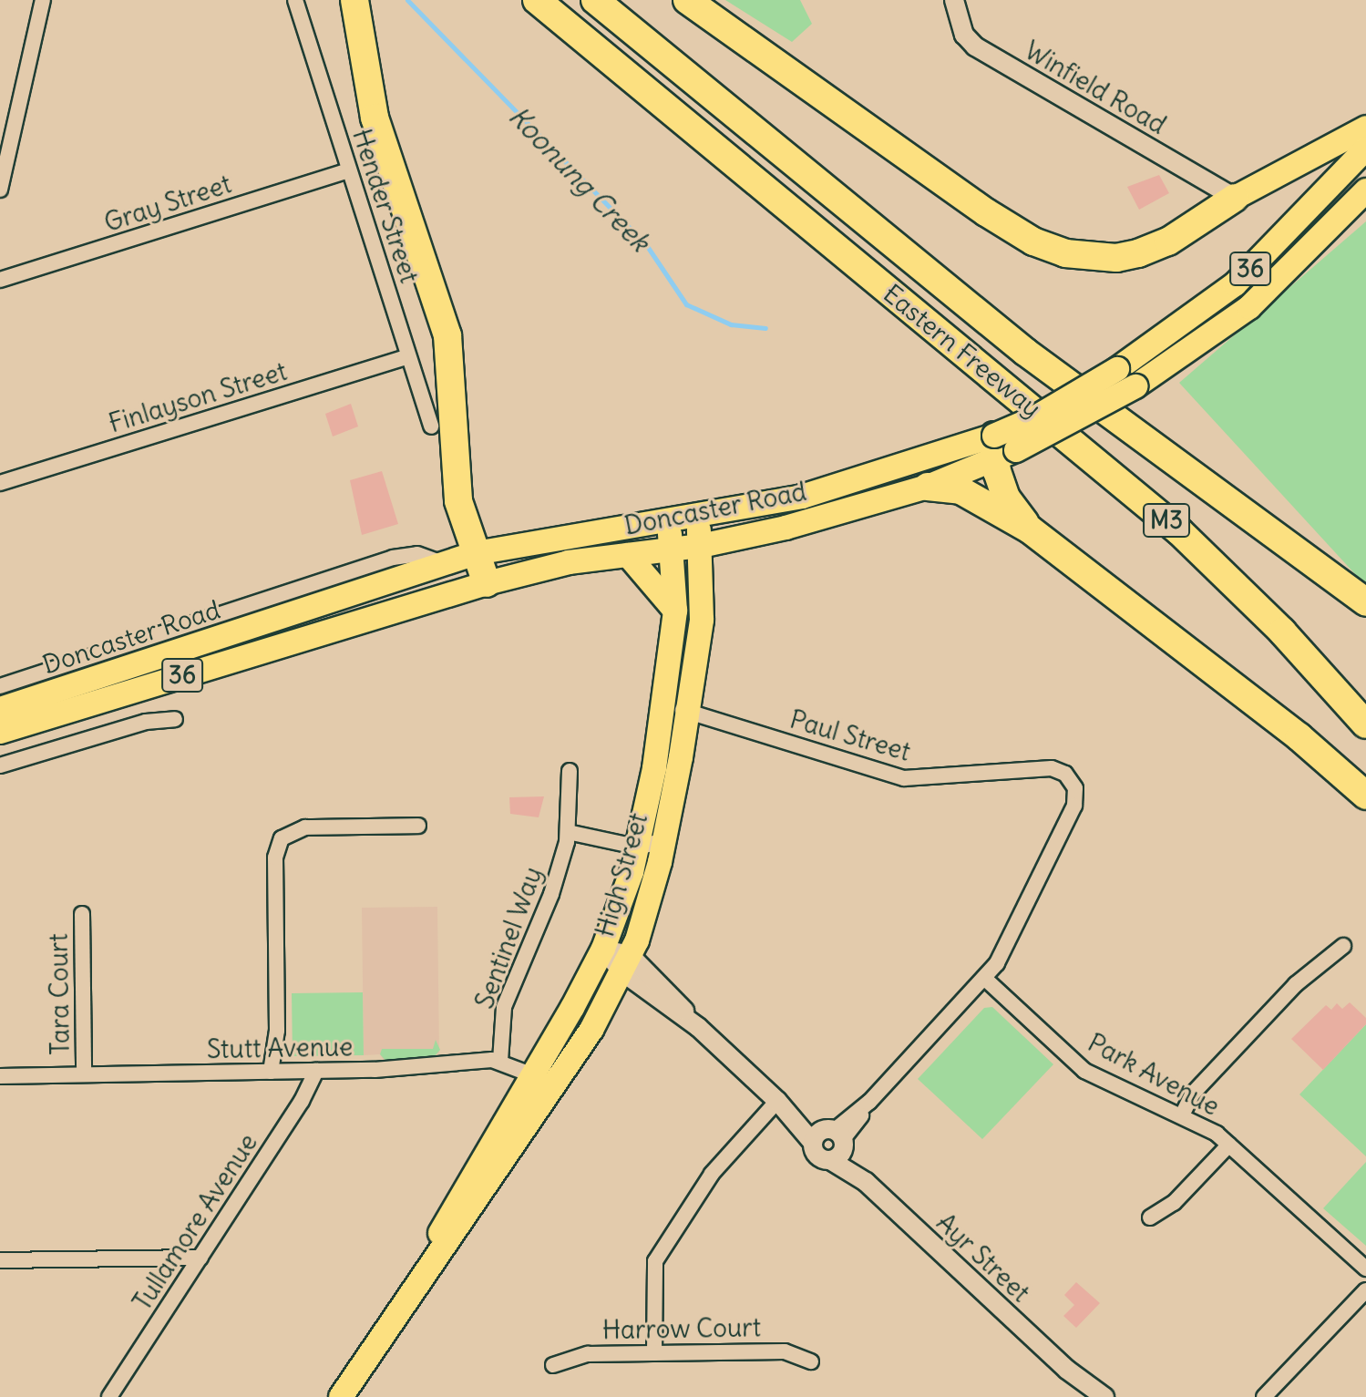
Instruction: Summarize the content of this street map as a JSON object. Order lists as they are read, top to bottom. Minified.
{"streets":{"highway":["Eastern Freeway","M3"],"main road":["36","Doncaster Road","High Street"],"street":["Winfield Road","Gray Street","Hender Street","Finlayson Street","Paul Street","Sentinel Way","Tara Court","Stutt Avenue","Park Avenue","Tullamore Avenue","Ayr Street","Harrow Court"]},"crossings":[["Gray Street","Hender Street"],["Hender Street","Finlayson Street"],["Doncaster Road","High Street"],["Paul Street","High Street"],["Paul Street","Park Avenue"],["High Street","Stutt Avenue"],["High Street","Ayr Street"],["Sentinel Way","Stutt Avenue"],["Tara Court","Stutt Avenue"],["Stutt Avenue","Tullamore Avenue"]],"water":["Koonung Creek"]}
